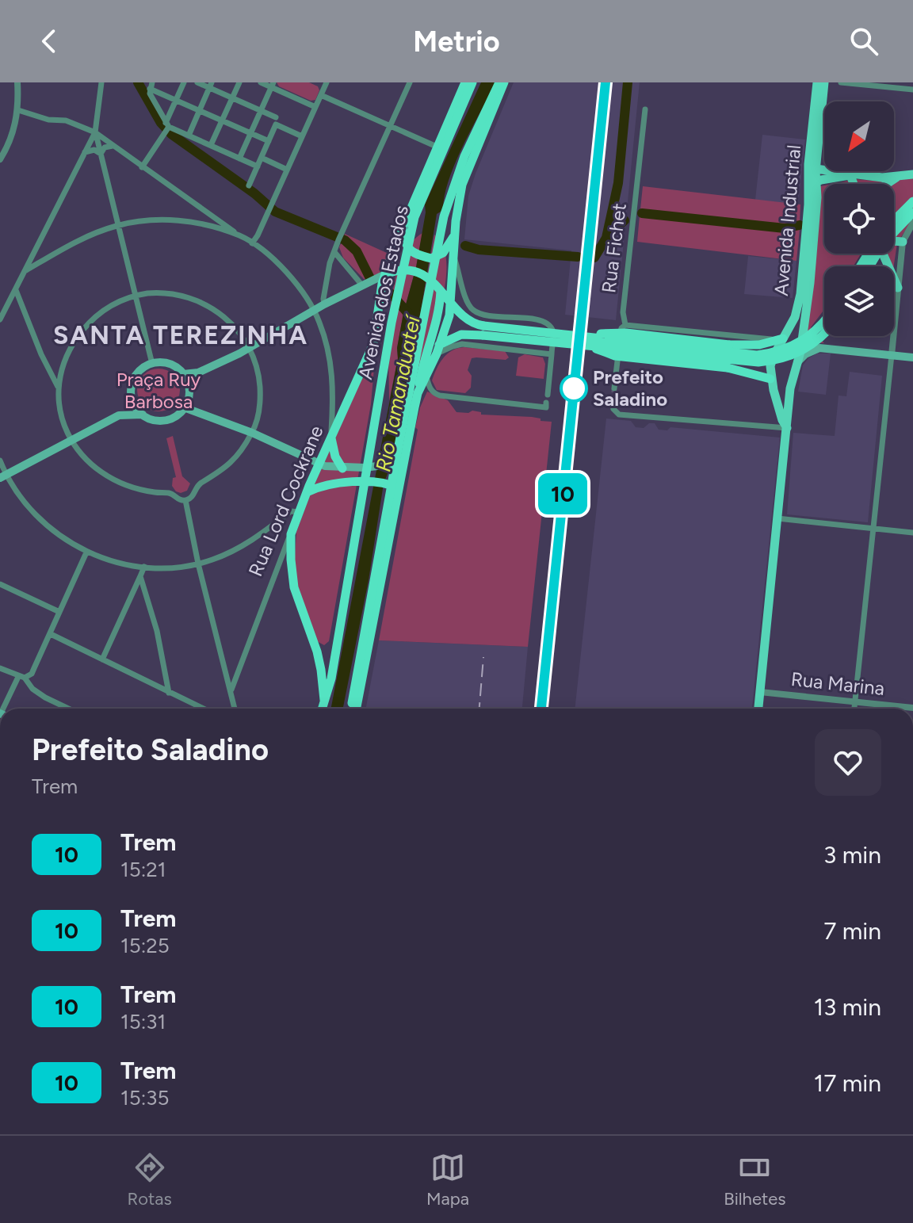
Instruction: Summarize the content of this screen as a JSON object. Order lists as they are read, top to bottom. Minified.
{"streets":{"highway":["Avenida dos Estados","Rua Lord Cockrane"],"main road":["Avenida Industrial"],"street":["Rua Fichet","Rua Marina"]},"crossings":[["Avenida Industrial","Rua Marina"],["Avenida dos Estados","Rua Lord Cockrane"]],"districts":["SANTA TEREZINHA"],"water":["Rio Tamanduateí"],"parks":["Praça Ruy Barbosa"],"places":["Prefeito Saladino"],"north":"bottom left","page":{"header":"Metrio","on_map":"10","heading":["Prefeito Saladino","Trem"],"list":[{"mark":"10","name":"Trem","note":"15:21","value":"3 min"},{"mark":"10","name":"Trem","note":"15:25","value":"7 min"},{"mark":"10","name":"Trem","note":"15:31","value":"13 min"},{"mark":"10","name":"Trem","note":"15:35","value":"17 min"}],"tabs":["Rotas","Mapa","Bilhetes"]}}
